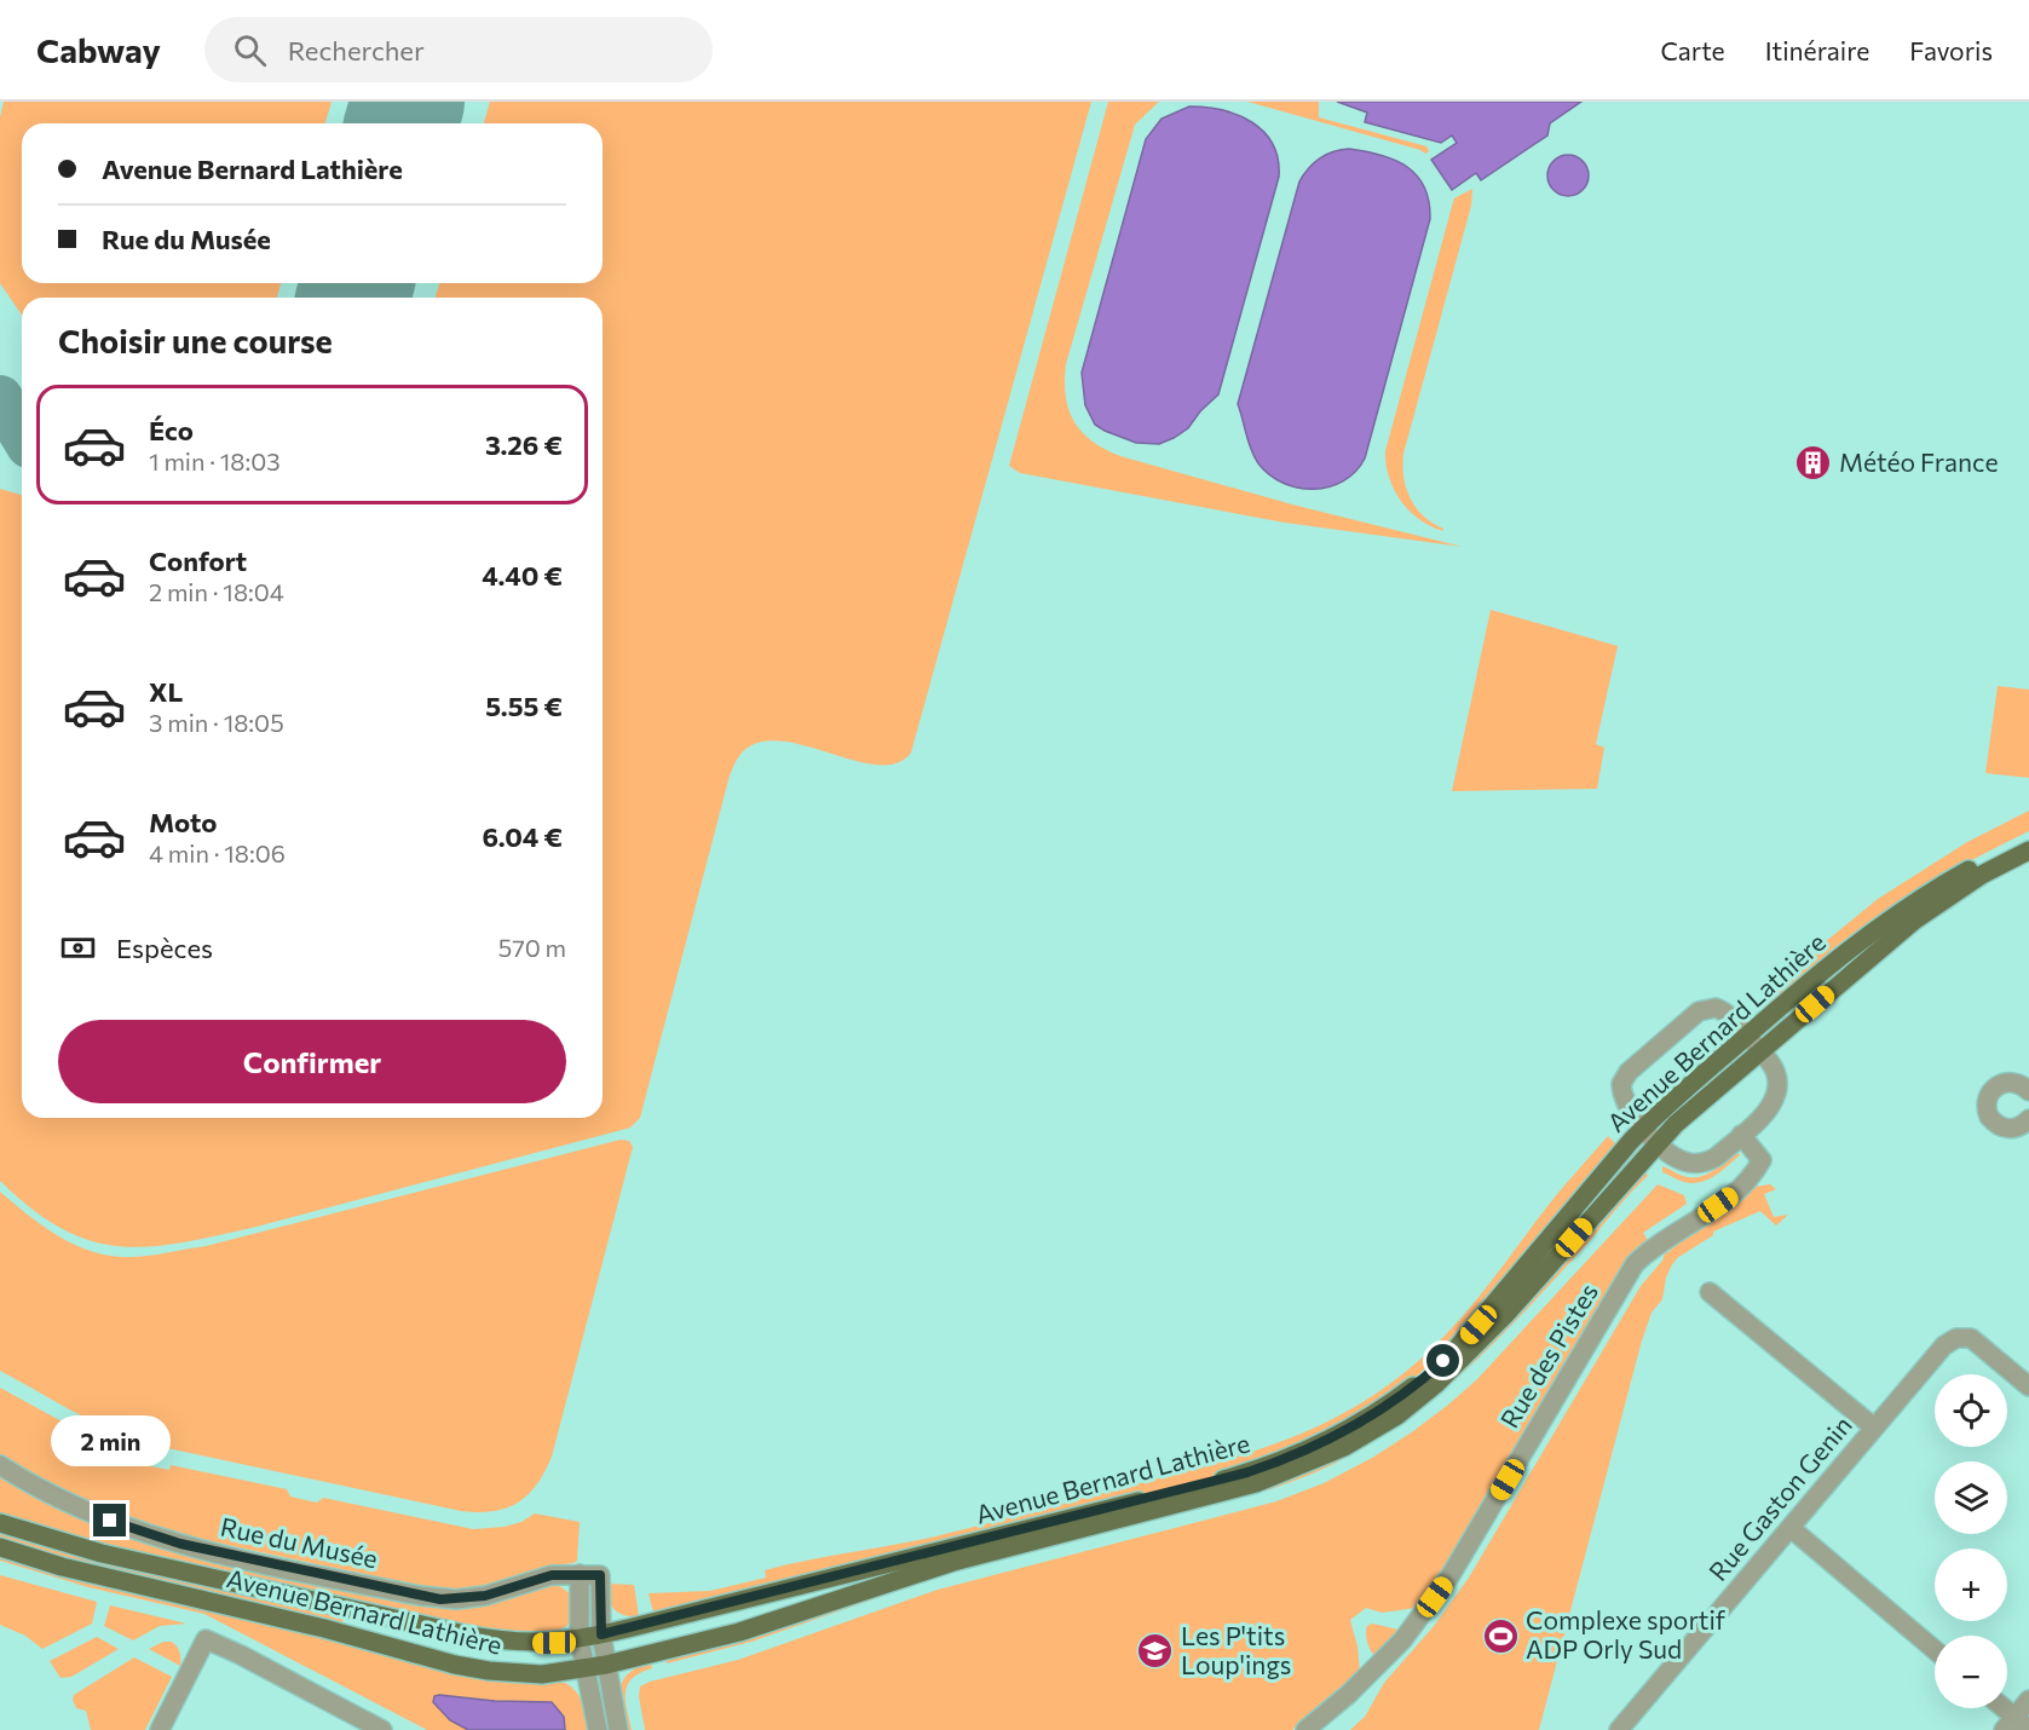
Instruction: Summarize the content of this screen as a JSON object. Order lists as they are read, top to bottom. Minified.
{"streets":{"main road":["Avenue Bernard Lathière"],"street":["Rue des Pistes","Rue Gaston Genin","Rue du Musée"]},"crossings":[["Avenue Bernard Lathière","Rue du Musée"]],"places":{"building":["Météo France"],"sports":["Complexe sportif ADP Orly Sud"],"school or university":["Les P'tits Loup'ings"]},"page":{"header":"Cabway","search":"Rechercher","nav":["Carte","Itinéraire","Favoris"],"banner":["Avenue Bernard Lathière","Rue du Musée"],"heading":"Choisir une course","list":[{"name":"Éco","note":"1 min · 18:03","value":"3.26 €"},{"name":"Confort","note":"2 min · 18:04","value":"4.40 €"},{"name":"XL","note":"3 min · 18:05","value":"5.55 €"},{"name":"Moto","note":"4 min · 18:06","value":"6.04 €"}],"pay":["Espèces","570 m"],"buttons":"Confirmer","map_buttons":["+","−"],"bubble":"2 min"}}
